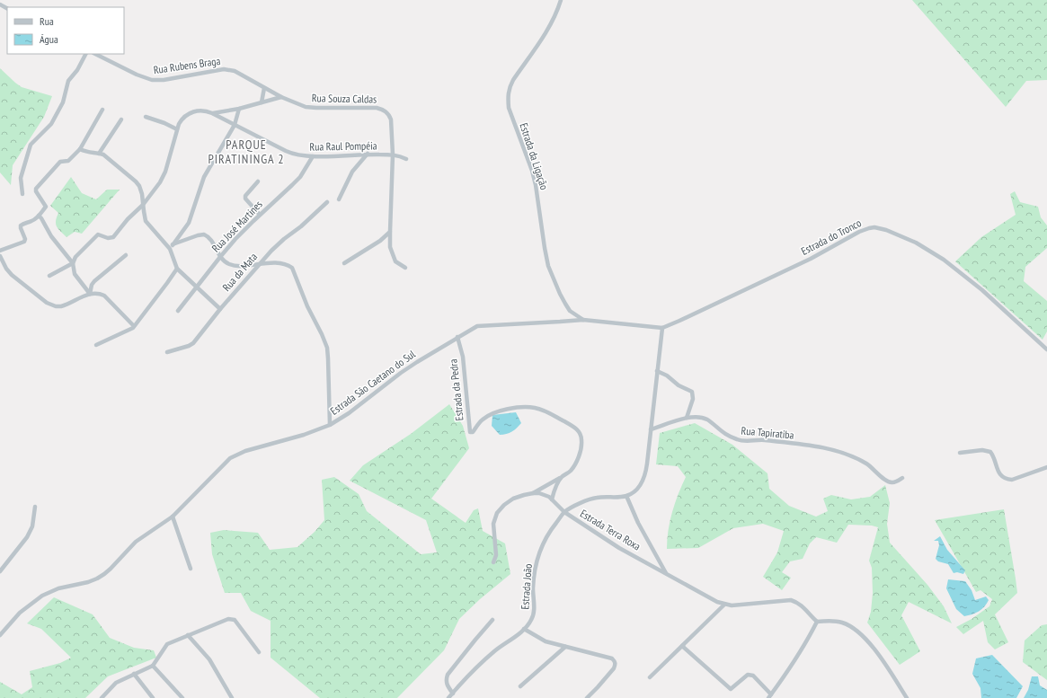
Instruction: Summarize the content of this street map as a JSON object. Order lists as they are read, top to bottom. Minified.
{"streets":{"street":["Rua Rubens Braga","Rua Souza Caldas","Rua Raul Pompéia","Estrada da Ligação","Rua José Martines","Estrada do Tronco","Rua da Mata","Estrada São Caetano do Sul","Estrada da Pedra","Rua Tapiratiba","Estrada Terra Roxa","Estrada João"]},"crossings":[["Rua Rubens Braga","Rua Souza Caldas"],["Rua Souza Caldas","Rua Raul Pompéia"],["Rua Raul Pompéia","Rua José Martines"],["Estrada da Ligação","Estrada São Caetano do Sul"],["Estrada São Caetano do Sul","Estrada da Pedra"],["Estrada Terra Roxa","Estrada João"]],"districts":["PARQUE PIRATININGA 2"],"legend":["Rua","Água"]}
